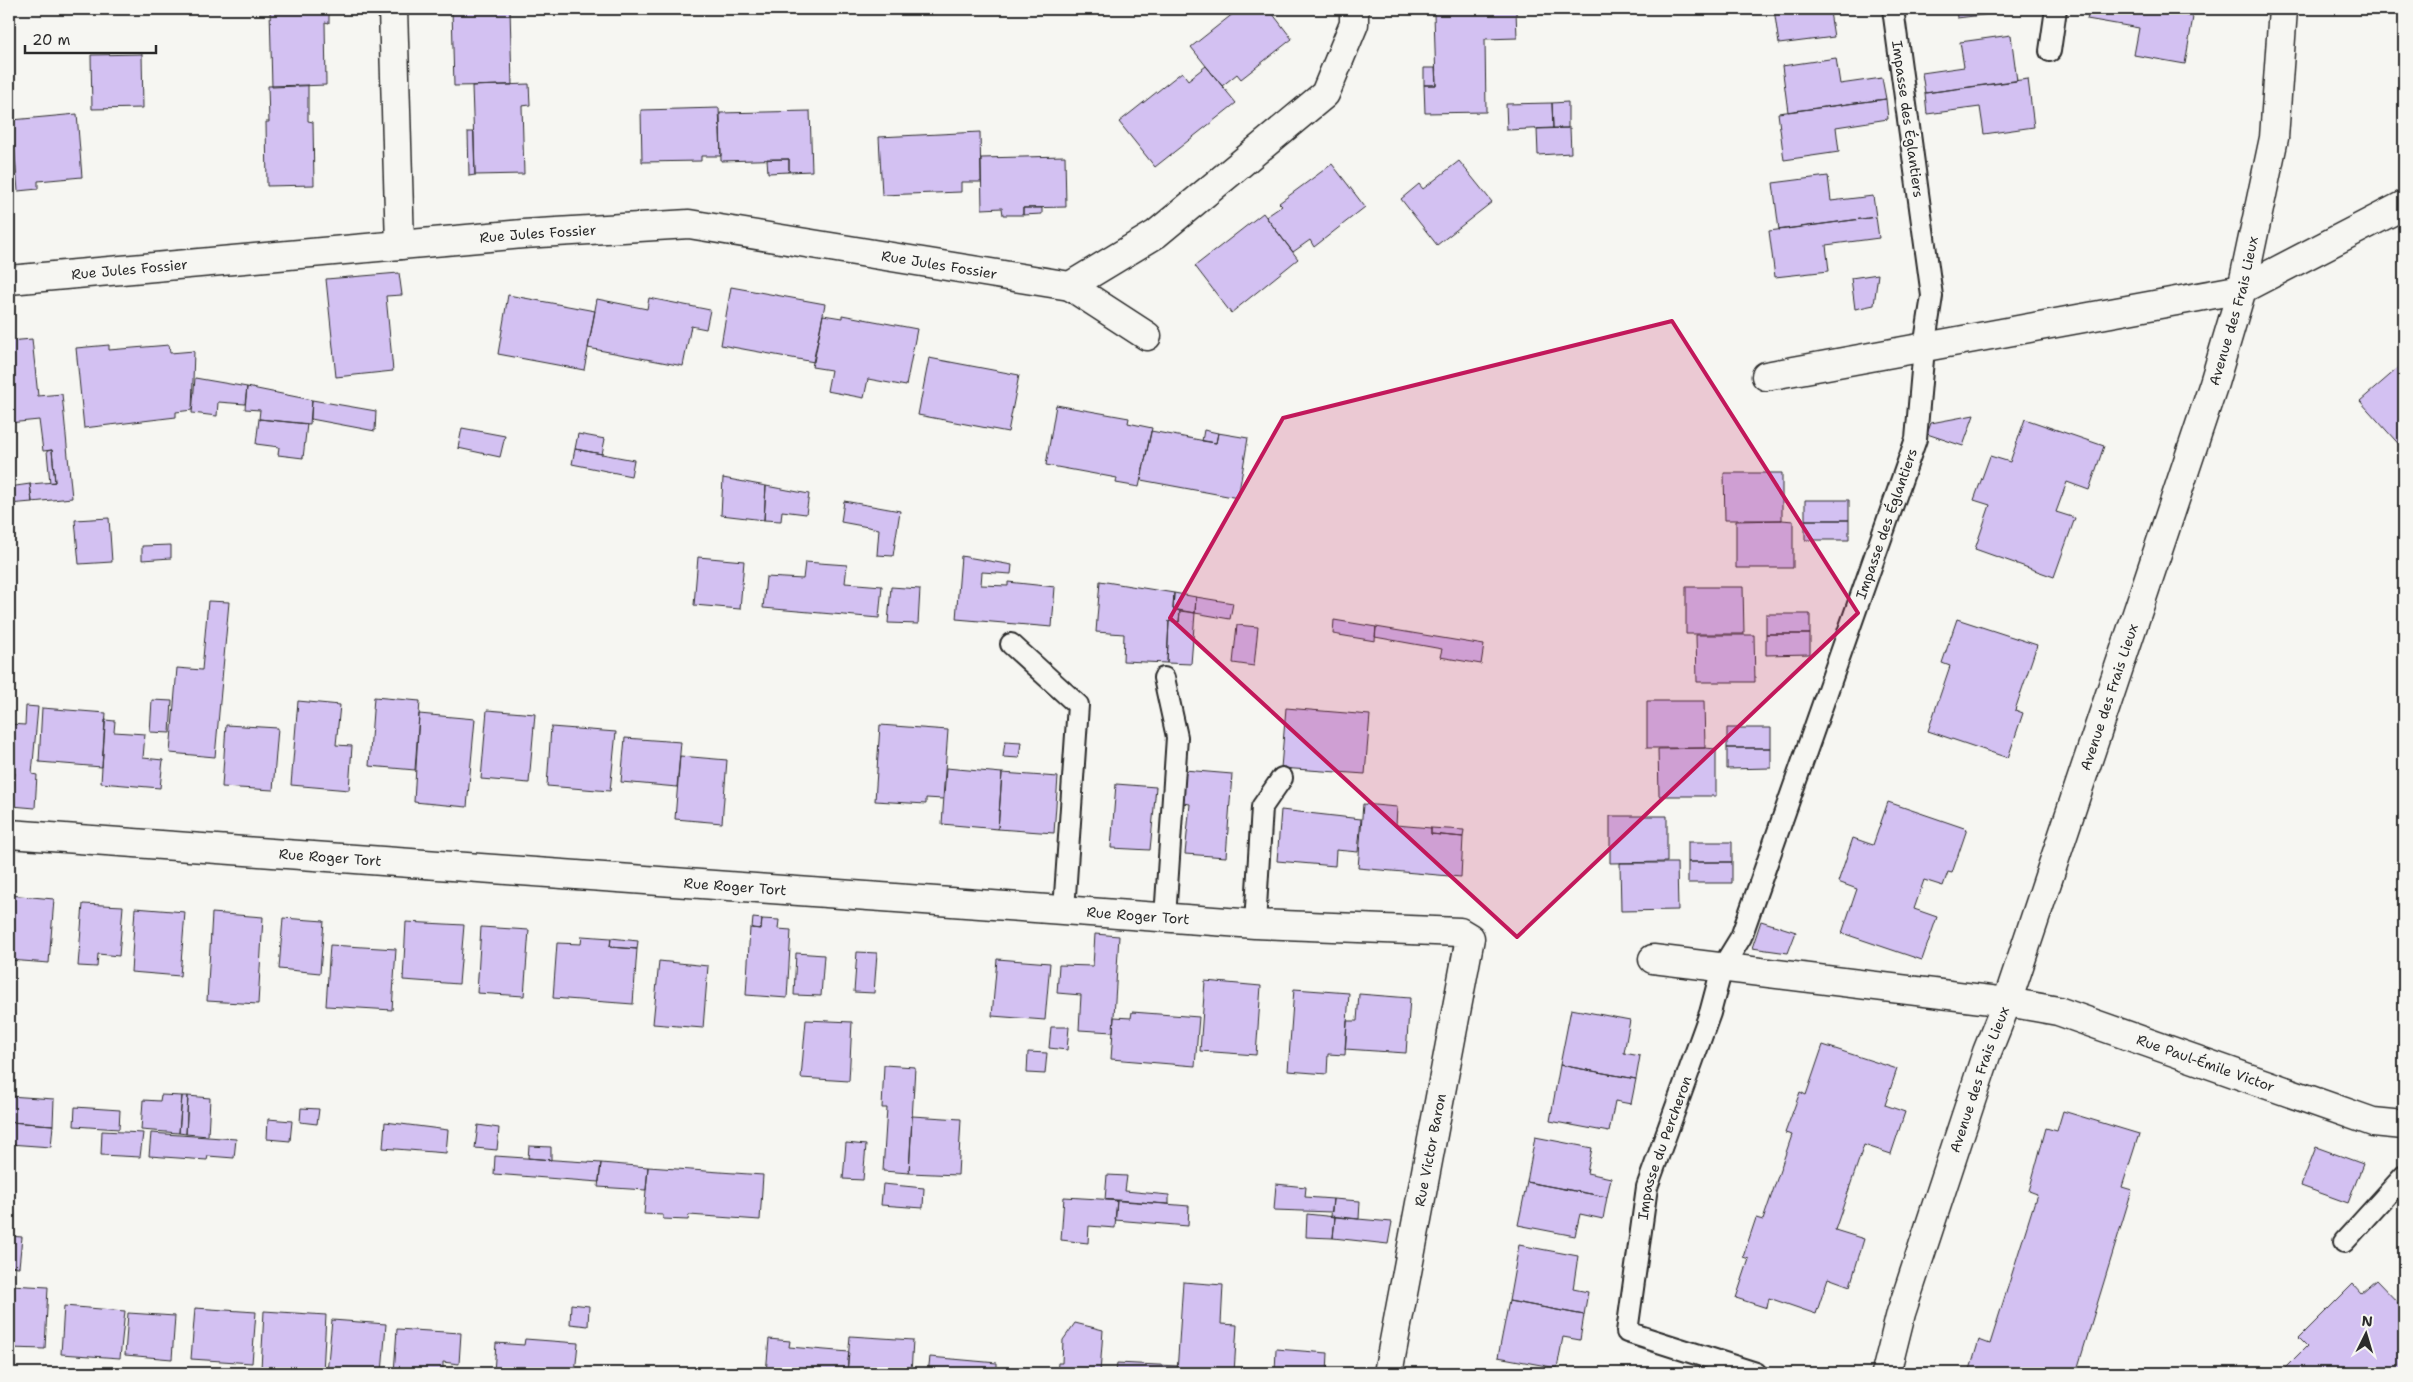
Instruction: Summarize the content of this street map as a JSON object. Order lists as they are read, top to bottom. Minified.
{"streets":{"street":["Rue Jules Fossier","Avenue des Frais Lieux","Rue Roger Tort","Rue Paul-Émile Victor","Rue Victor Baron"],"lane":["Impasse des Églantiers","Impasse du Percheron"]},"crossings":[["Impasse des Églantiers","Impasse du Percheron"],["Avenue des Frais Lieux","Rue Paul-Émile Victor"],["Rue Roger Tort","Rue Victor Baron"]],"scale_bar":"20 m","north":"top"}
